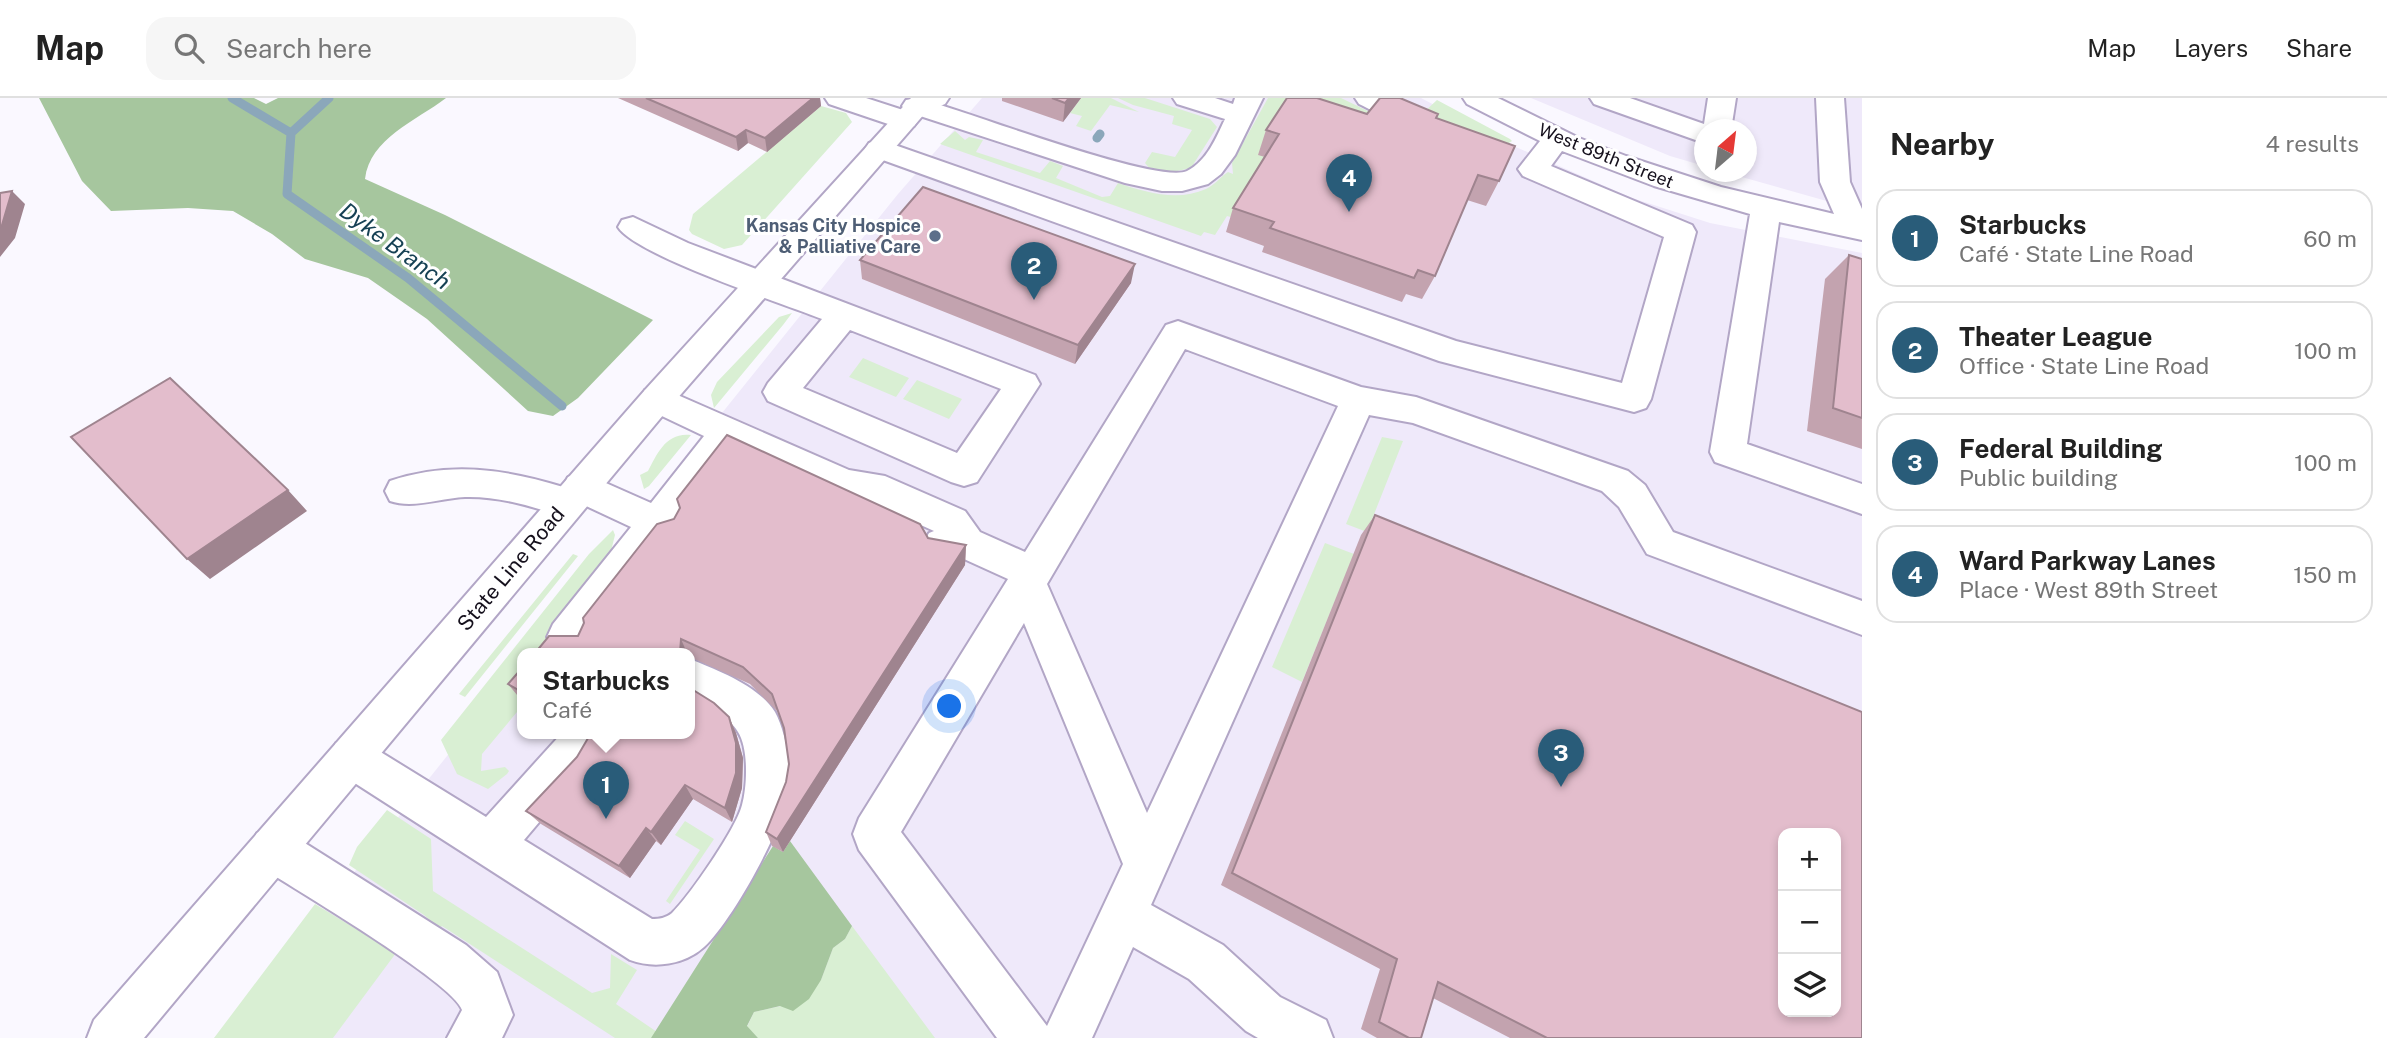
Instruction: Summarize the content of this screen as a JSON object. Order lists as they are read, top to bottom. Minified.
{"streets":{"main road":["West 89th Street","State Line Road"]},"water":["Dyke Branch"],"places":["Kansas City Hospice & Palliative Care"],"north":"top right","page":{"header":"Map","search":"Search here","nav":["Map","Layers","Share"],"heading":["Nearby","4 results"],"pins":["4","2","3","1"],"list":[{"mark":"1","name":"Starbucks","note":"Café · State Line Road","value":"60 m"},{"mark":"2","name":"Theater League","note":"Office · State Line Road","value":"100 m"},{"mark":"3","name":"Federal Building","note":"Public building","value":"100 m"},{"mark":"4","name":"Ward Parkway Lanes","note":"Place · West 89th Street","value":"150 m"}],"popup":["Starbucks","Café"],"map_buttons":["+","−"]}}
